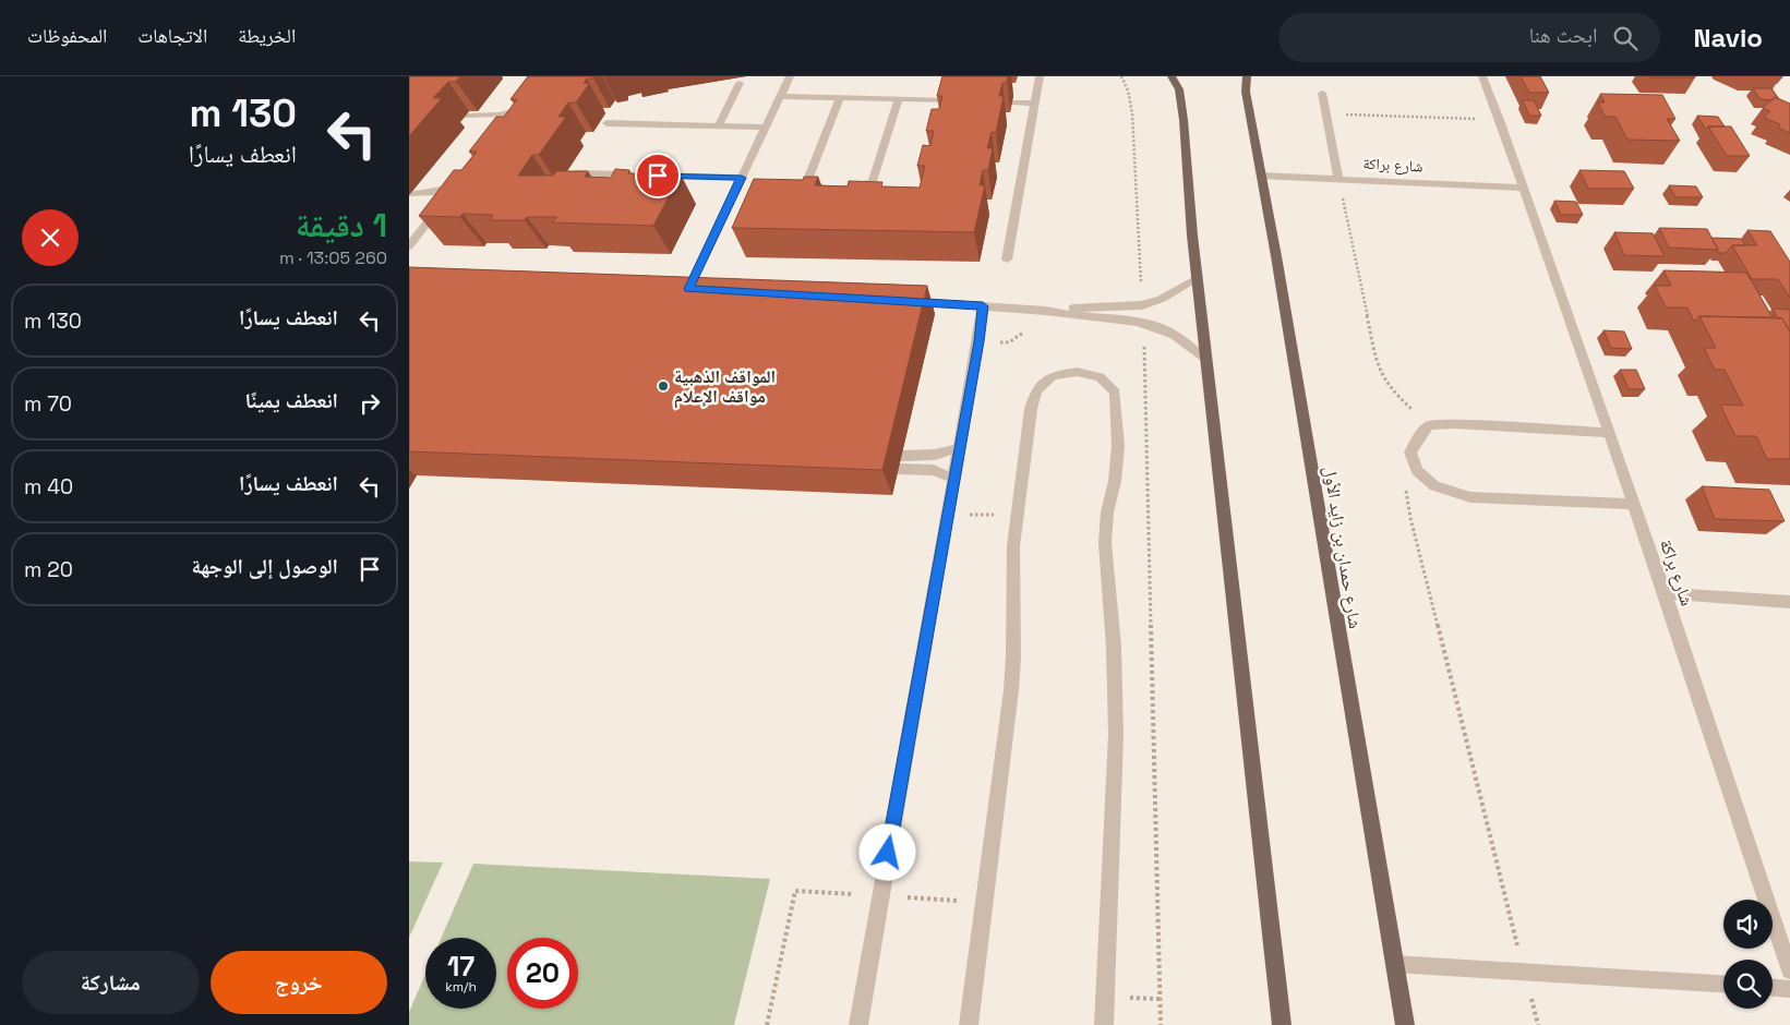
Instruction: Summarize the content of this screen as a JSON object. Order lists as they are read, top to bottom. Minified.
{"streets":{"main road":["شارع حمدان بن زايد الأول"],"street":["شارع براكة"]},"crossings":[["شارع براكة","شارع حمدان بن زايد الأول"]],"places":["المواقف الذهبية مواقف الإعلام"],"page":{"header":"Navio","search":"ابحث هنا","nav":["الخريطة","الاتجاهات","المحفوظات"],"turn":["130 m","انعطف يسارًا"],"heading":["1 دقيقة","260 m · 13:05"],"list":[{"name":"انعطف يسارًا","value":"130 m"},{"name":"انعطف يمينًا","value":"70 m"},{"name":"انعطف يسارًا","value":"40 m"},{"name":"الوصول إلى الوجهة","value":"20 m"}],"speed":"17 km/h","limit":"20","buttons":["خروج","مشاركة"]}}
